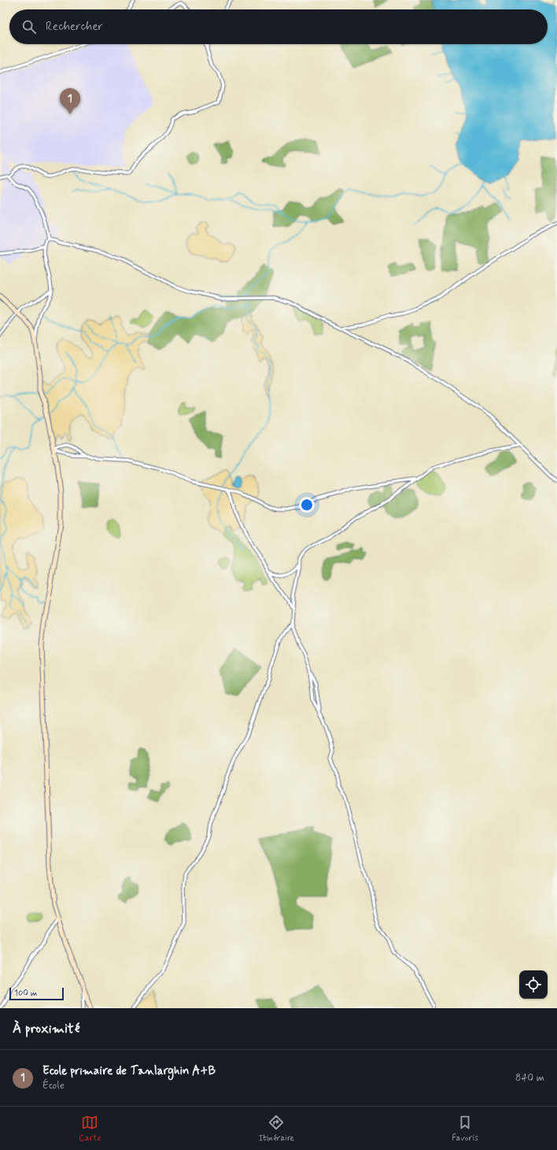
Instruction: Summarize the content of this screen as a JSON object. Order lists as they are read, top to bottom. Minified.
{"scale_bar":"100 m","page":{"search":"Rechercher","pins":"1","scale":"100 m","heading":"À proximité","list":[{"mark":"1","name":"Ecole primaire de Tanlarghin A+B","note":"École","value":"840 m"}],"nav":["Carte","Itinéraire","Favoris"]}}
